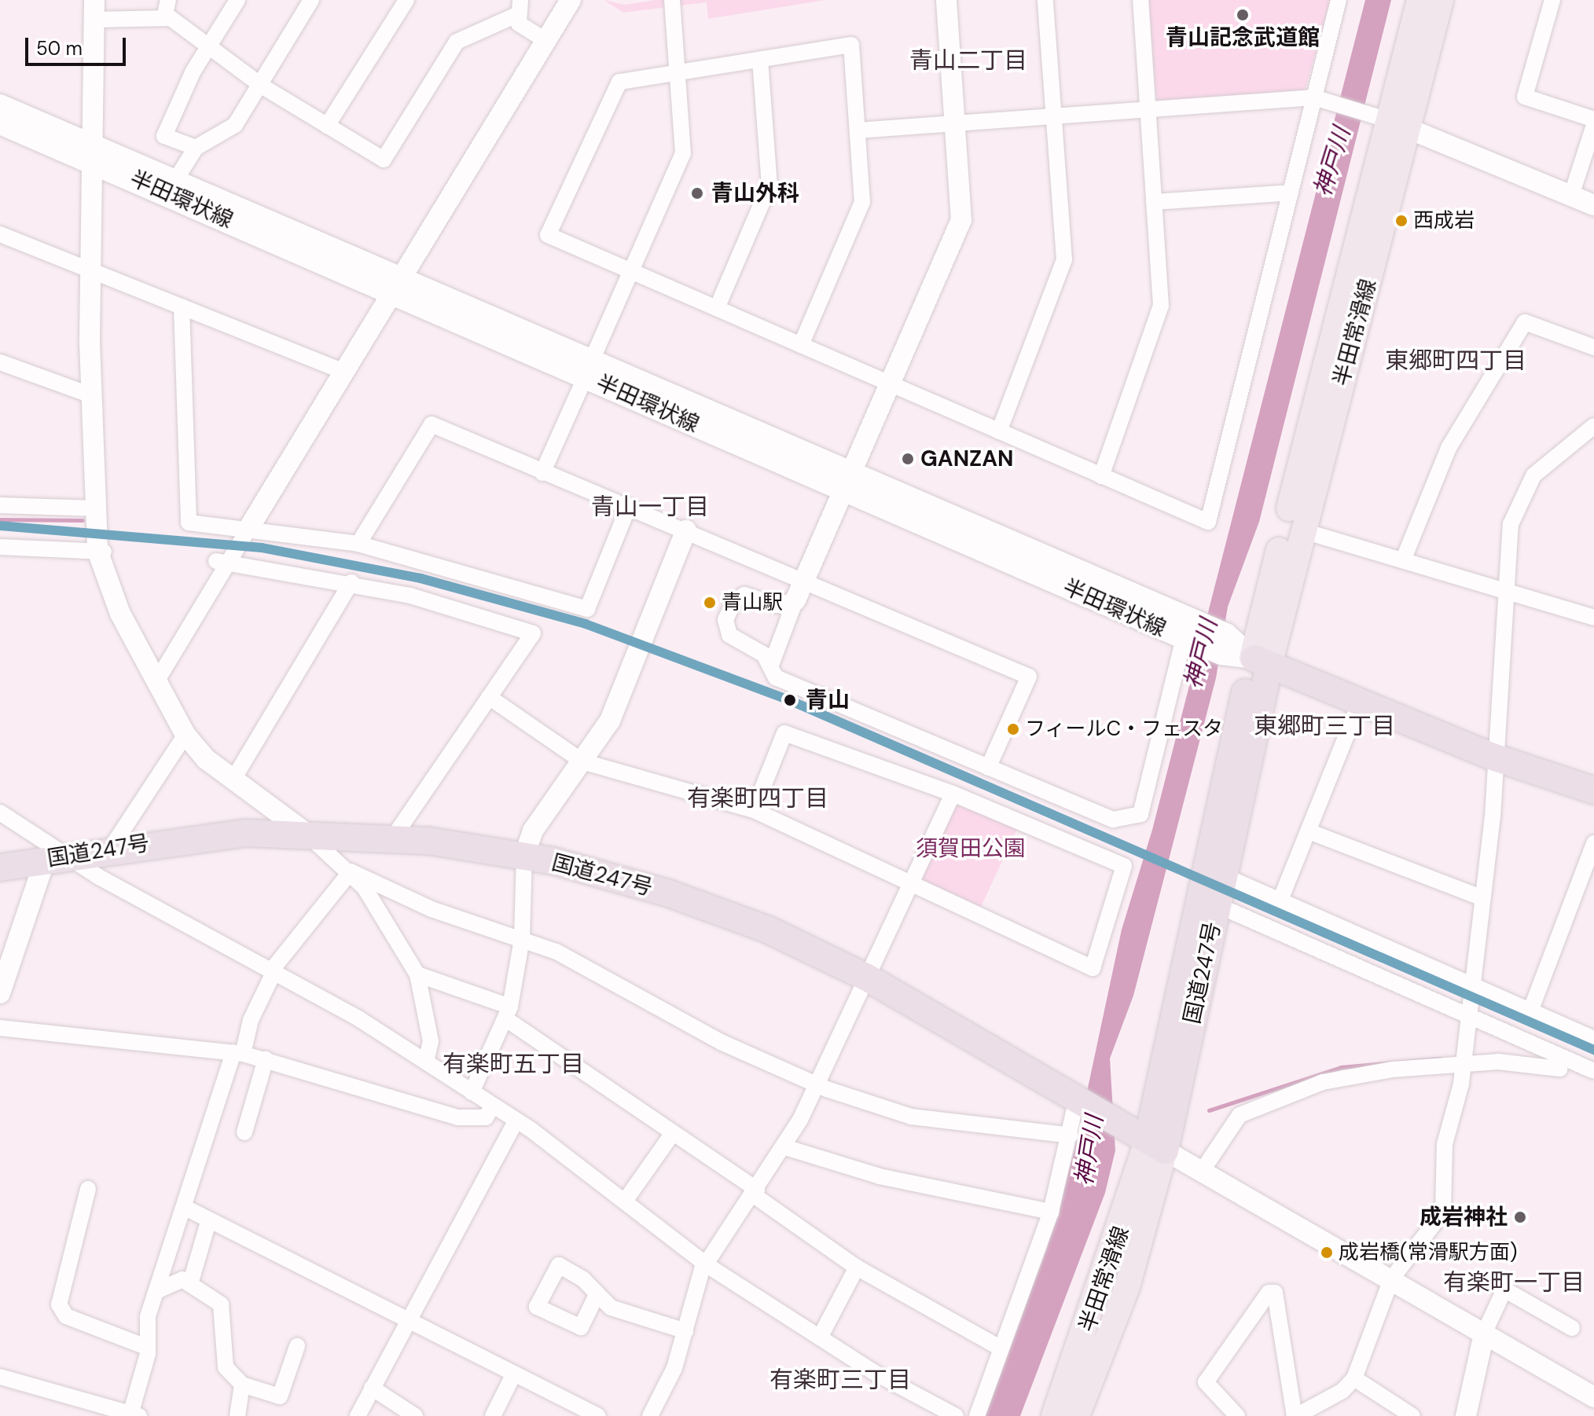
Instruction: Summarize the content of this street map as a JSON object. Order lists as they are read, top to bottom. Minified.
{"streets":{"highway":["国道247号"],"main road":["半田環状線","半田常滑線"]},"crossings":[["半田環状線","半田常滑線"],["半田環状線","国道247号"],["半田常滑線","国道247号"]],"districts":["青山二丁目","東郷町四丁目","青山一丁目","東郷町三丁目","有楽町四丁目","有楽町五丁目","有楽町一丁目","有楽町三丁目"],"water":["神戸川"],"parks":["須賀田公園"],"places":["青山記念武道館","青山外科","西成岩","GANZAN","青山駅","青山","フィールC・フェスタ","成岩神社","成岩橋(常滑駅方面)"],"scale_bar":"50 m"}
